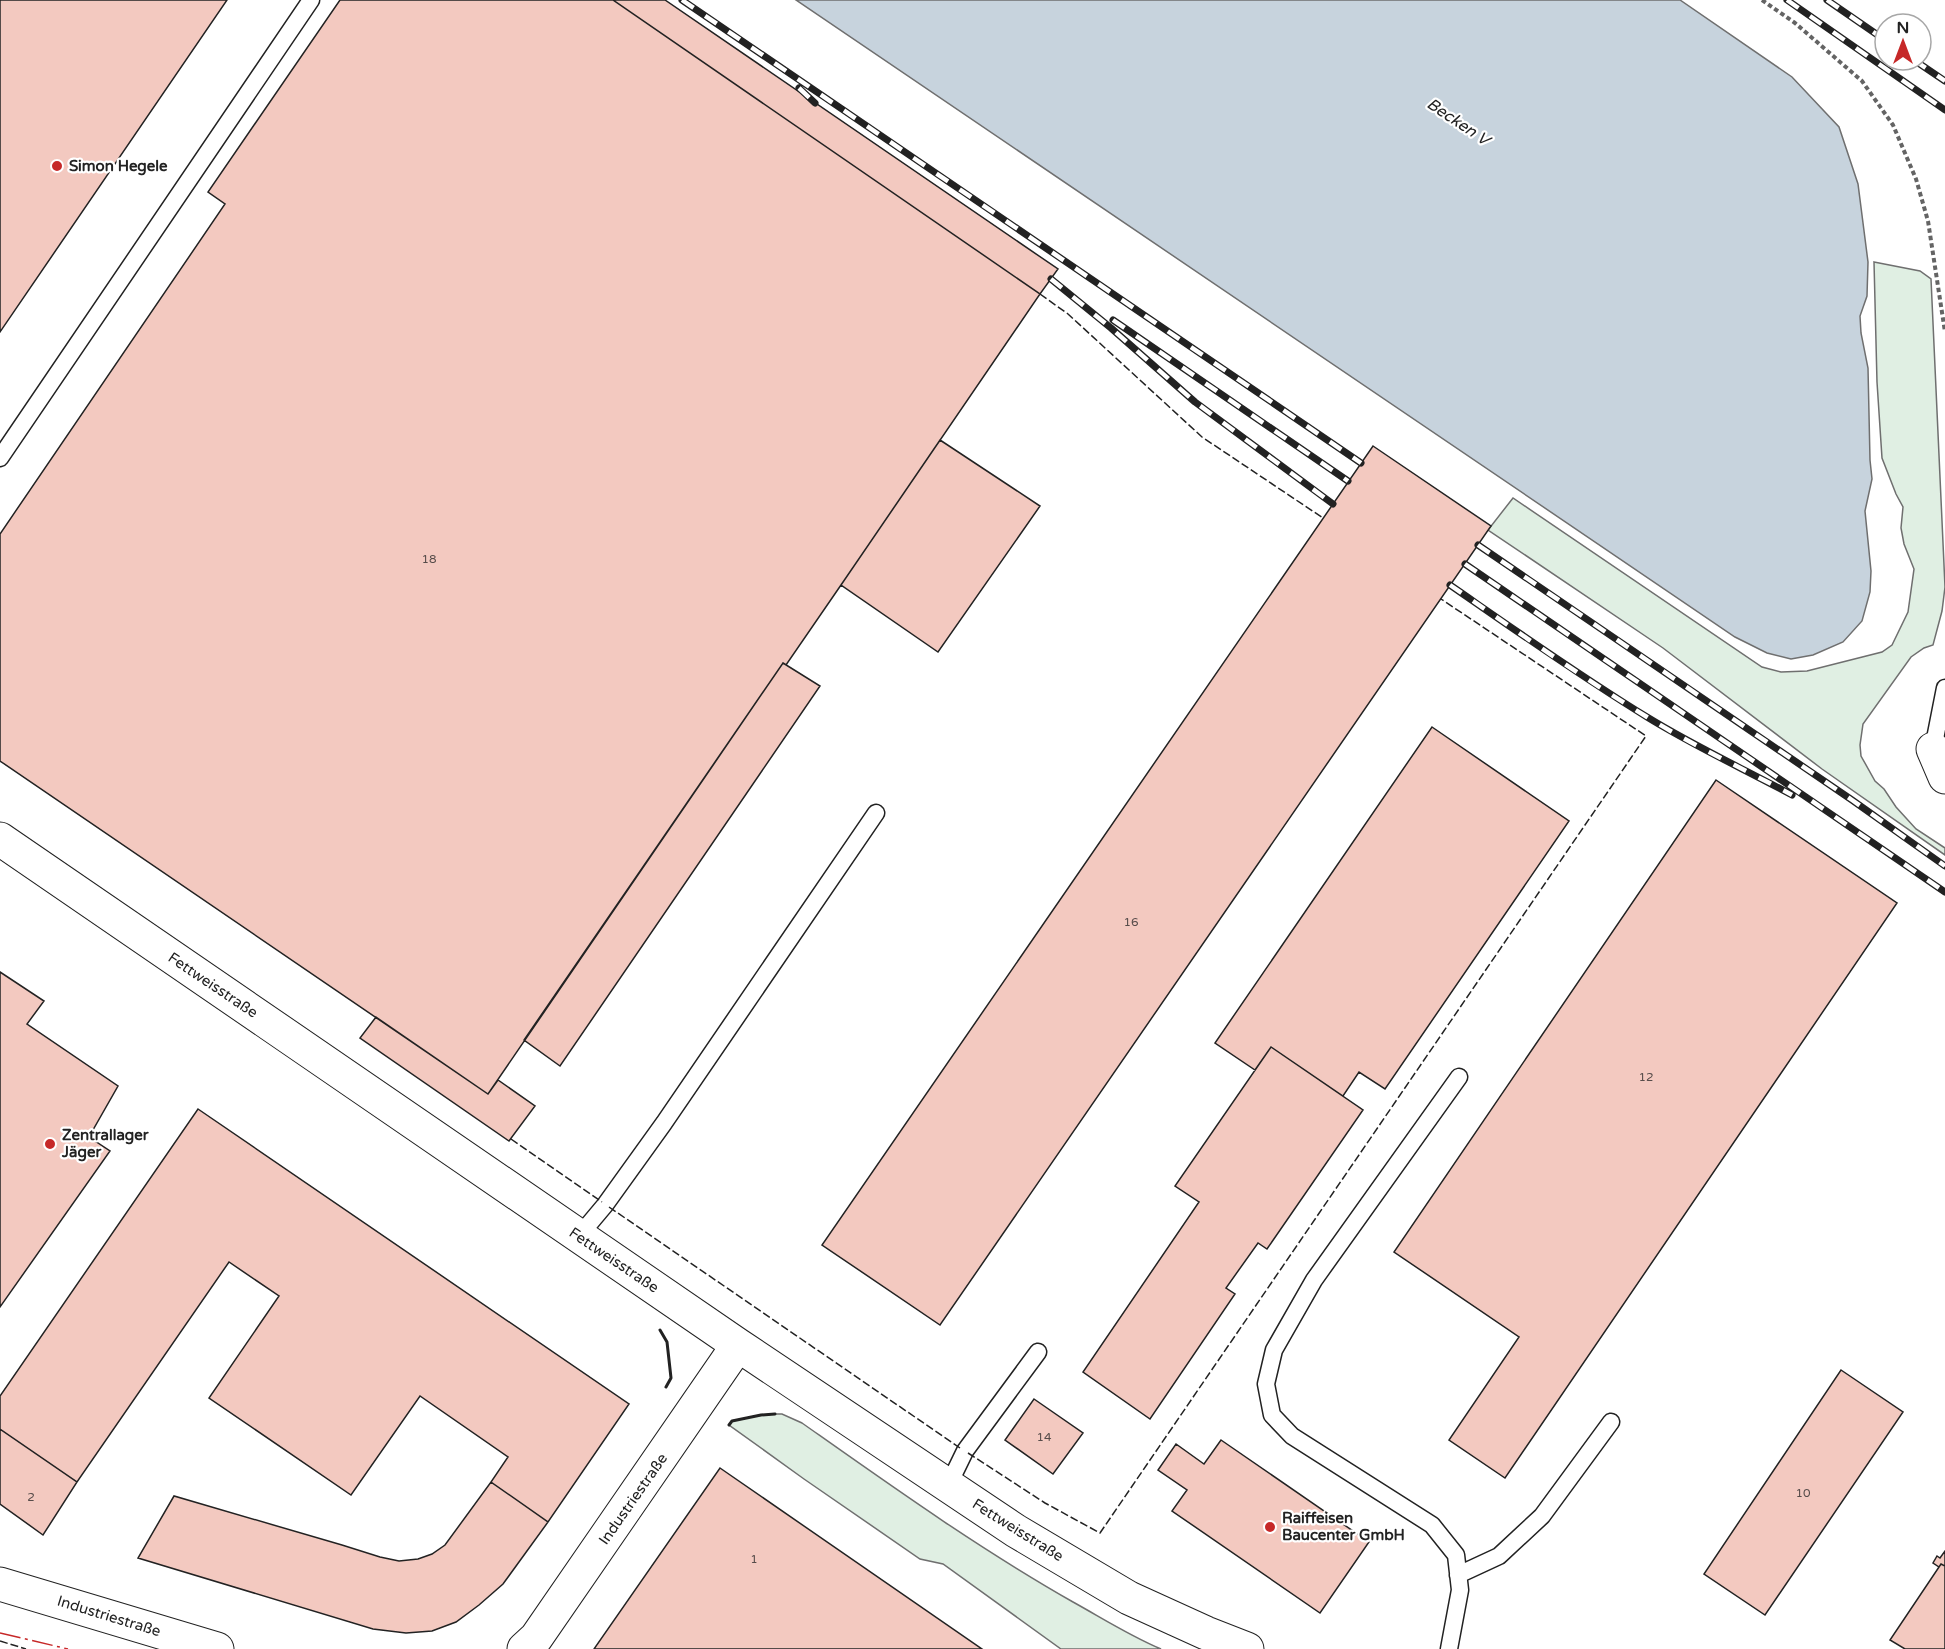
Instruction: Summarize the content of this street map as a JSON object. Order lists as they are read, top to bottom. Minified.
{"streets":{"street":["Fettweisstraße","Industriestraße"]},"crossings":[["Fettweisstraße","Industriestraße"]],"water":["Becken V"],"places":["Simon Hegele","Zentrallager Jäger","Raiffeisen Baucenter GmbH"],"house_numbers":["18","16","12","14","10","2","1"],"north":"top"}
